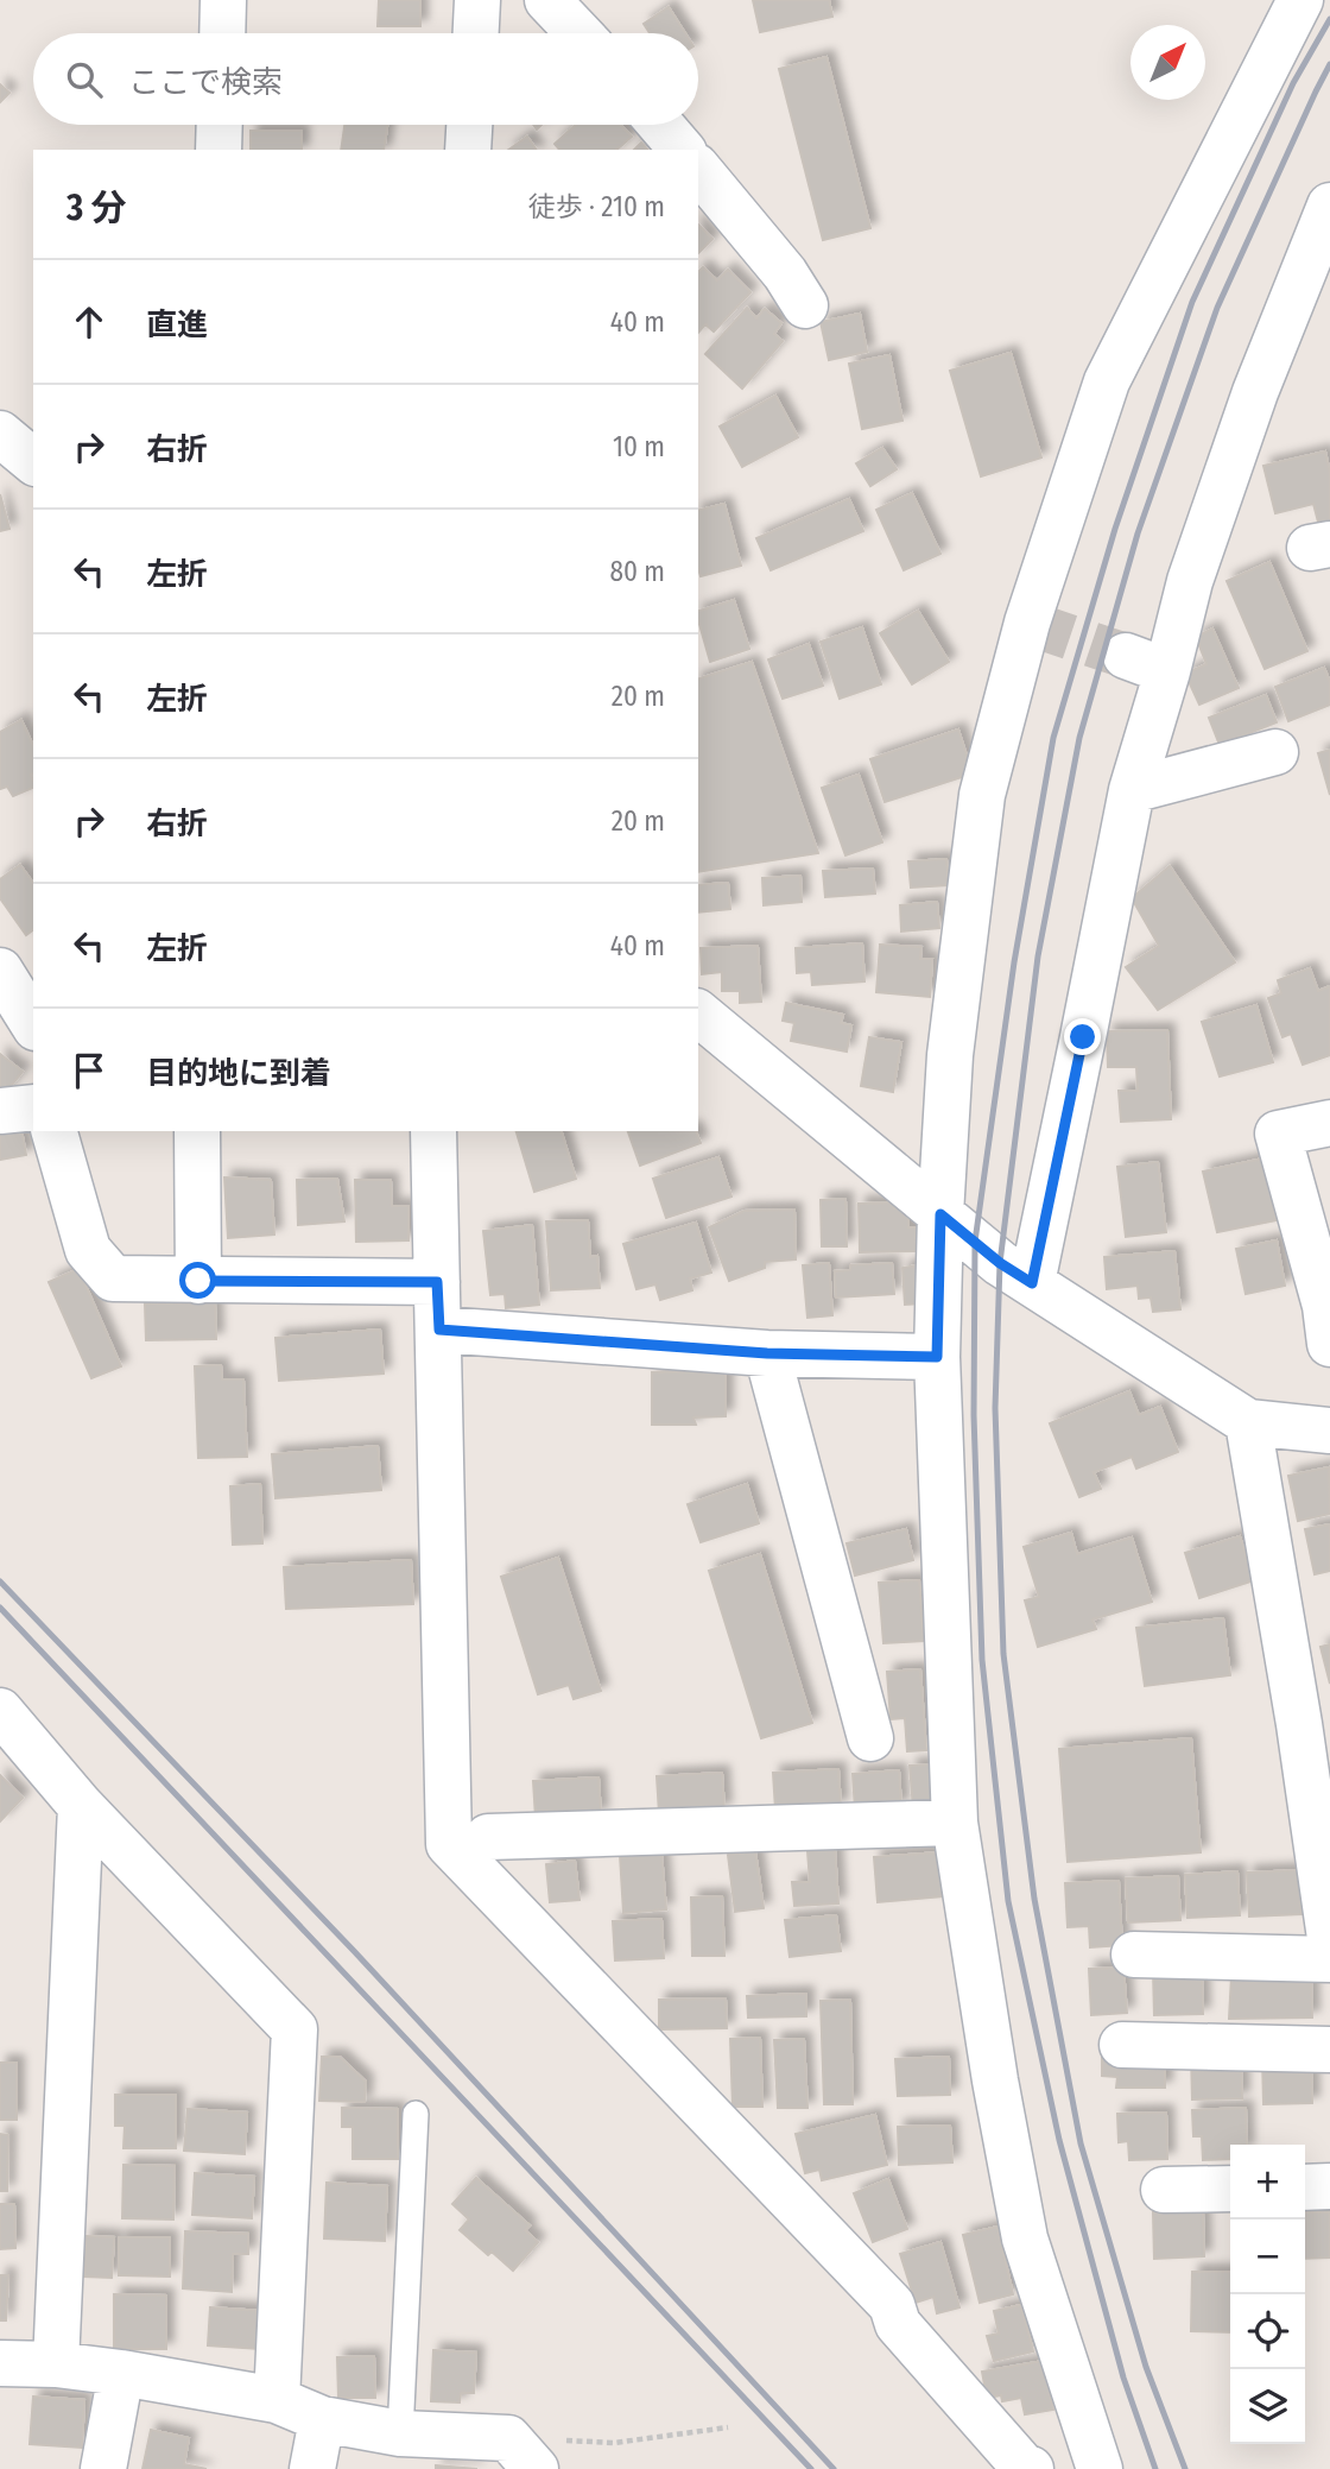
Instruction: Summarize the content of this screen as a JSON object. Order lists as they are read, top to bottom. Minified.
{"north":"top right","page":{"search":"ここで検索","heading":["3 分","徒歩 · 210 m"],"list":[["直進","40 m"],["右折","10 m"],["左折","80 m"],["左折","20 m"],["右折","20 m"],["左折","40 m"],"目的地に到着"],"map_buttons":["+","−"]}}
